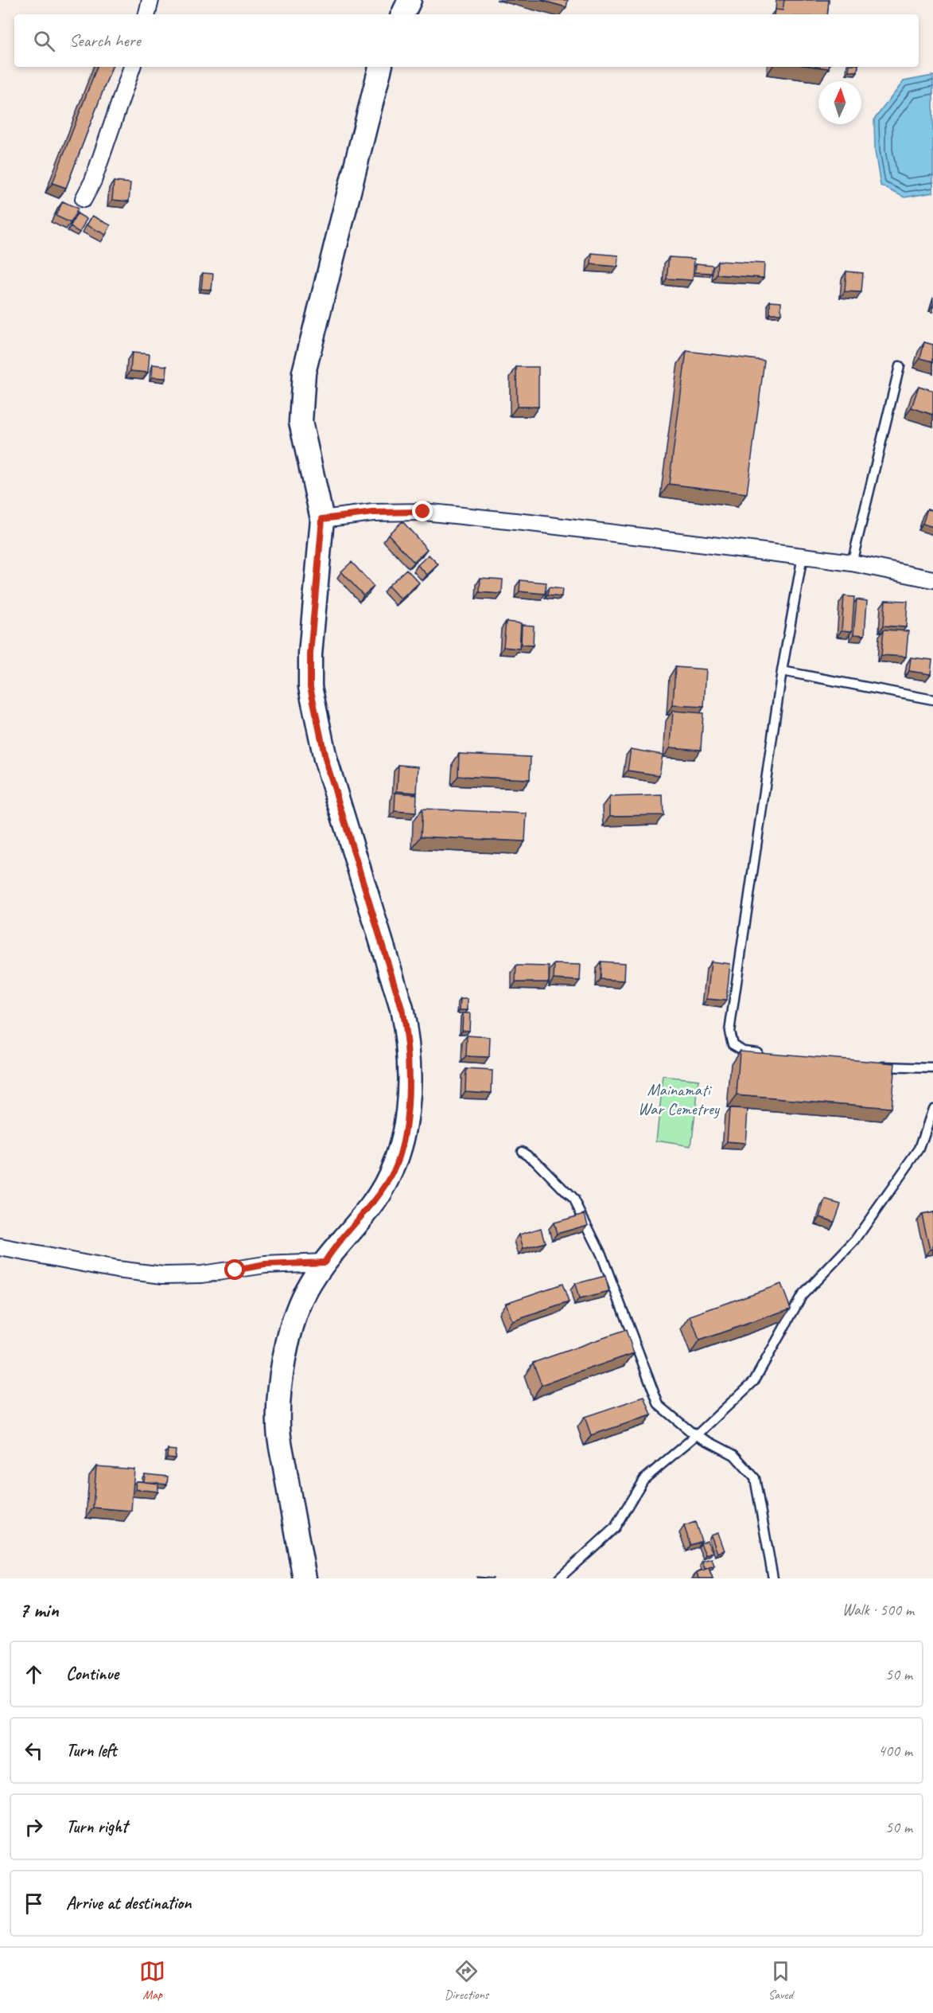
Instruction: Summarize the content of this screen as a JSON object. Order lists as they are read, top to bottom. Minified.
{"parks":["Mainamati War Cemetrey"],"north":"top","page":{"search":"Search here","heading":["7 min","Walk · 500 m"],"list":[["Continue","50 m"],["Turn left","400 m"],["Turn right","50 m"],"Arrive at destination"],"nav":["Map","Directions","Saved"]}}
